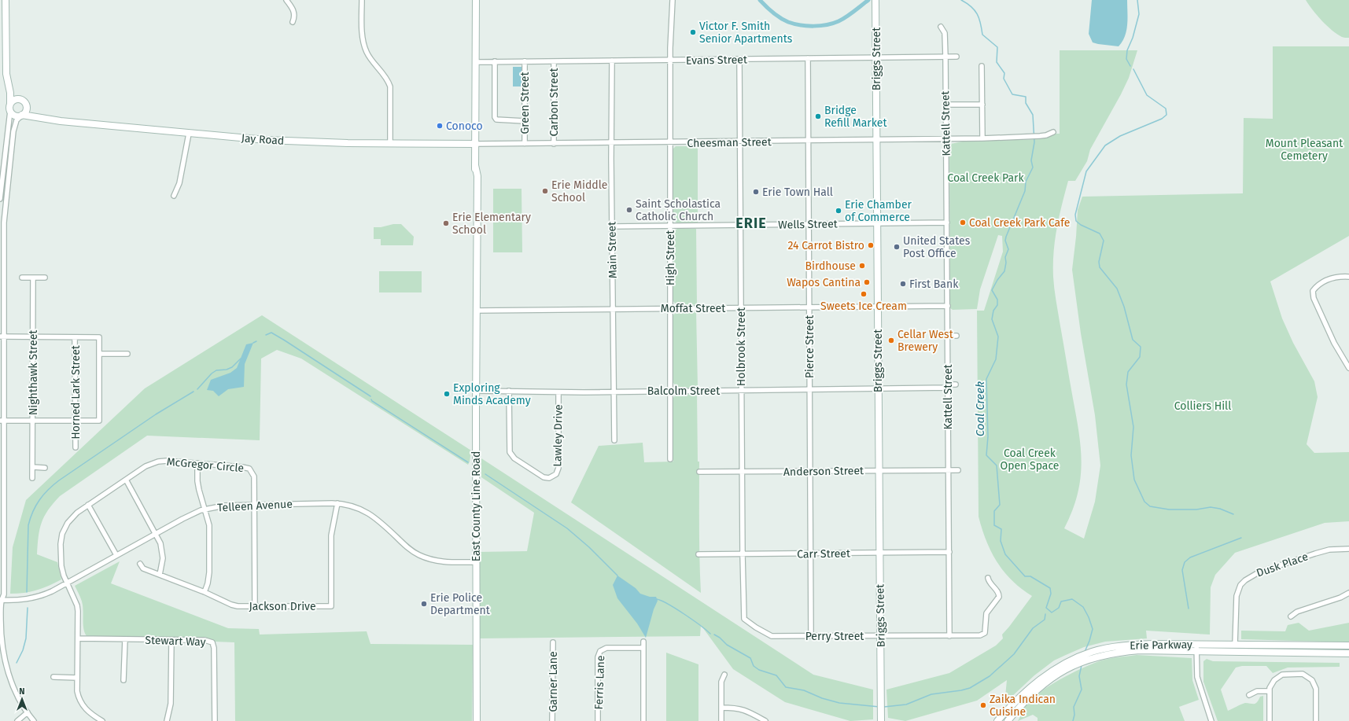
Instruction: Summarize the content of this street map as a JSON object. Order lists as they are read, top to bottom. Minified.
{"streets":{"main road":["Briggs Street","Jay Road","East County Line Road","Erie Parkway"],"street":["Evans Street","Carbon Street","Green Street","Kattell Street","Cheesman Street","Wells Street","Main Street","High Street","Moffat Street","Holbrook Street","Pierce Street","Nighthawk Street","Balcolm Street","Horned Lark Street","Lawley Drive","McGregor Circle","Anderson Street","Telleen Avenue","Carr Street","Dusk Place","Jackson Drive","Perry Street","Stewart Way","Garner Lane","Ferris Lane"]},"crossings":[["Briggs Street","Evans Street"],["Briggs Street","Cheesman Street"],["Briggs Street","Wells Street"],["Briggs Street","Moffat Street"],["Briggs Street","Balcolm Street"],["Briggs Street","Anderson Street"],["Briggs Street","Carr Street"],["Briggs Street","Perry Street"],["Evans Street","Carbon Street"],["Evans Street","Green Street"],["Evans Street","Kattell Street"],["Evans Street","Main Street"],["Evans Street","High Street"],["Evans Street","Holbrook Street"],["Evans Street","Pierce Street"],["Evans Street","East County Line Road"],["Carbon Street","Cheesman Street"],["Green Street","Cheesman Street"],["Kattell Street","Cheesman Street"],["Kattell Street","Wells Street"],["Kattell Street","Moffat Street"],["Kattell Street","Balcolm Street"],["Kattell Street","Anderson Street"],["Kattell Street","Carr Street"],["Kattell Street","Perry Street"],["Jay Road","Cheesman Street"],["Jay Road","East County Line Road"],["Cheesman Street","Main Street"],["Cheesman Street","High Street"],["Cheesman Street","Holbrook Street"],["Cheesman Street","Pierce Street"],["Cheesman Street","East County Line Road"],["Wells Street","Main Street"],["Wells Street","High Street"],["Wells Street","Holbrook Street"],["Wells Street","Pierce Street"],["Main Street","Moffat Street"],["Main Street","Balcolm Street"],["High Street","Moffat Street"],["High Street","Balcolm Street"],["Moffat Street","Holbrook Street"],["Moffat Street","Pierce Street"],["Moffat Street","East County Line Road"],["Holbrook Street","Balcolm Street"],["Holbrook Street","Anderson Street"],["Holbrook Street","Carr Street"],["Holbrook Street","Perry Street"],["Pierce Street","Balcolm Street"],["Pierce Street","Anderson Street"],["Pierce Street","Carr Street"],["Pierce Street","Perry Street"],["Balcolm Street","Lawley Drive"],["Balcolm Street","East County Line Road"],["McGregor Circle","Telleen Avenue"],["McGregor Circle","Jackson Drive"],["McGregor Circle","Stewart Way"],["Telleen Avenue","East County Line Road"],["Telleen Avenue","Jackson Drive"],["Dusk Place","Erie Parkway"]],"districts":["ERIE"],"water":["Coal Creek"],"parks":["Mount Pleasant Cemetery","Coal Creek Park","Colliers Hill","Coal Creek Open Space"],"places":["Victor F. Smith Senior Apartments","Bridge Refill Market","Conoco","Erie Middle School","Erie Town Hall","Saint Scholastica Catholic Church","Erie Chamber of Commerce","Coal Creek Park Cafe","Erie Elementary School","24 Carrot Bistro","United States Post Office","Birdhouse","Wapos Cantina","First Bank","Sweets Ice Cream","Cellar West Brewery","Exploring Minds Academy","Erie Police Department","Zaika Indican Cuisine"],"north":"top"}
